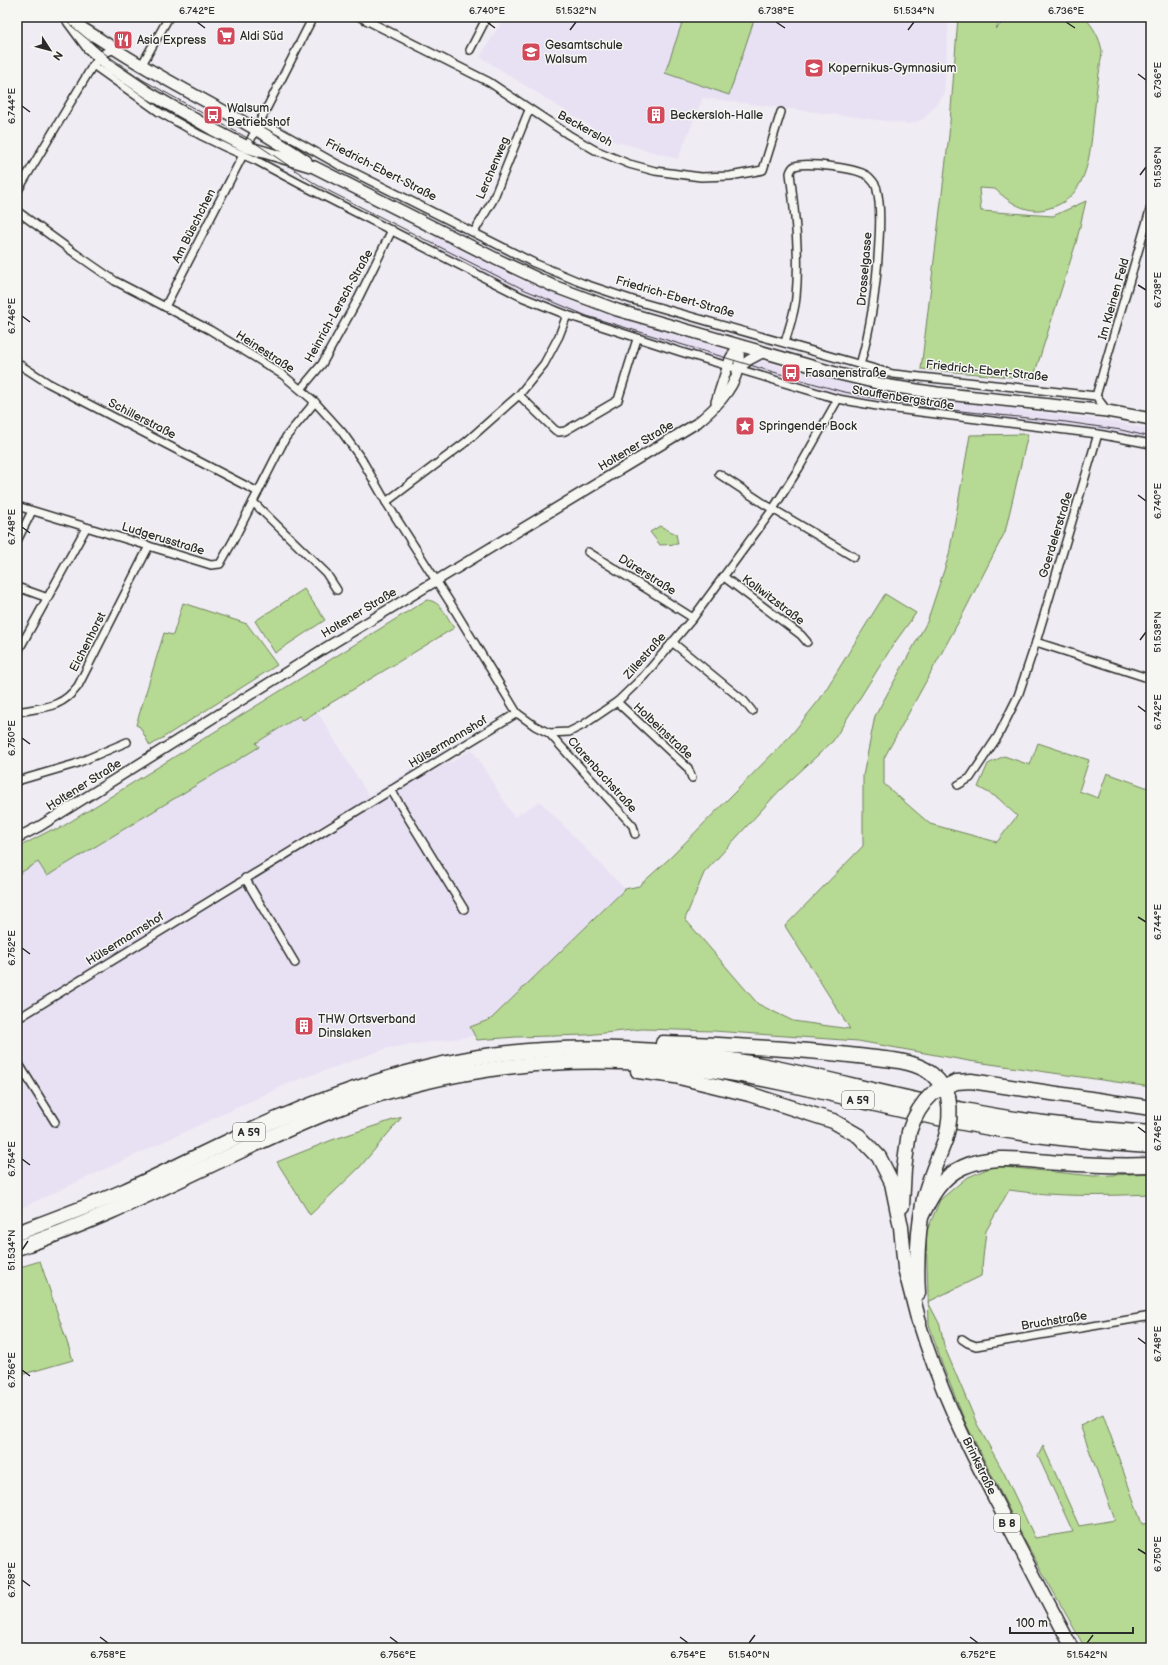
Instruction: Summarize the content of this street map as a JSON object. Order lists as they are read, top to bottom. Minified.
{"streets":{"highway":["A 59"],"main road":["Friedrich-Ebert-Straße","Brinkstraße","B 8"],"street":["Beckersloh","Lerchenweg","Am Büschchen","Drosselgasse","Im Kleinen Feld","Heinrich-Lersch-Straße","Heinestraße","Stauffenbergstraße","Schillerstraße","Holtener Straße","Goerdelerstraße","Ludgerusstraße","Dürerstraße","Kollwitzstraße","Eichenhorst","Zillestraße","Holbeinstraße","Hülsermannshof","Clarenbachstraße","Bruchstraße"]},"crossings":[["Beckersloh","Lerchenweg"],["Lerchenweg","Friedrich-Ebert-Straße"],["Friedrich-Ebert-Straße","Am Büschchen"],["Friedrich-Ebert-Straße","Drosselgasse"],["Friedrich-Ebert-Straße","Im Kleinen Feld"],["Friedrich-Ebert-Straße","Stauffenbergstraße"],["Friedrich-Ebert-Straße","Holtener Straße"],["Am Büschchen","Heinestraße"],["Am Büschchen","Stauffenbergstraße"],["Heinrich-Lersch-Straße","Heinestraße"],["Heinrich-Lersch-Straße","Stauffenbergstraße"],["Heinestraße","Holtener Straße"],["Heinestraße","Ludgerusstraße"],["Stauffenbergstraße","Holtener Straße"],["Stauffenbergstraße","Goerdelerstraße"],["Stauffenbergstraße","Zillestraße"],["Schillerstraße","Ludgerusstraße"],["Ludgerusstraße","Eichenhorst"],["Dürerstraße","Zillestraße"],["Kollwitzstraße","Zillestraße"],["Zillestraße","Holbeinstraße"],["Zillestraße","Clarenbachstraße"]],"places":{"supermarket":["Aldi Süd"],"restaurant":["Asia Express"],"school or university":["Gesamtschule Walsum","Kopernikus-Gymnasium"],"bus stop":["Walsum Betriebshof","Fasanenstraße"],"building":["Beckersloh-Halle","THW Ortsverband Dinslaken"],"place":["Springender Bock"]},"scale_bar":"100 m","north":"bottom right","coordinates":["6.742°E","6.740°E","51.532°N","6.738°E","51.534°N","6.736°E","6.744°E","51.536°N","6.746°E","6.748°E","51.538°N","6.750°E","6.752°E","6.754°E","6.756°E","6.758°E","51.540°N","51.542°N"]}
